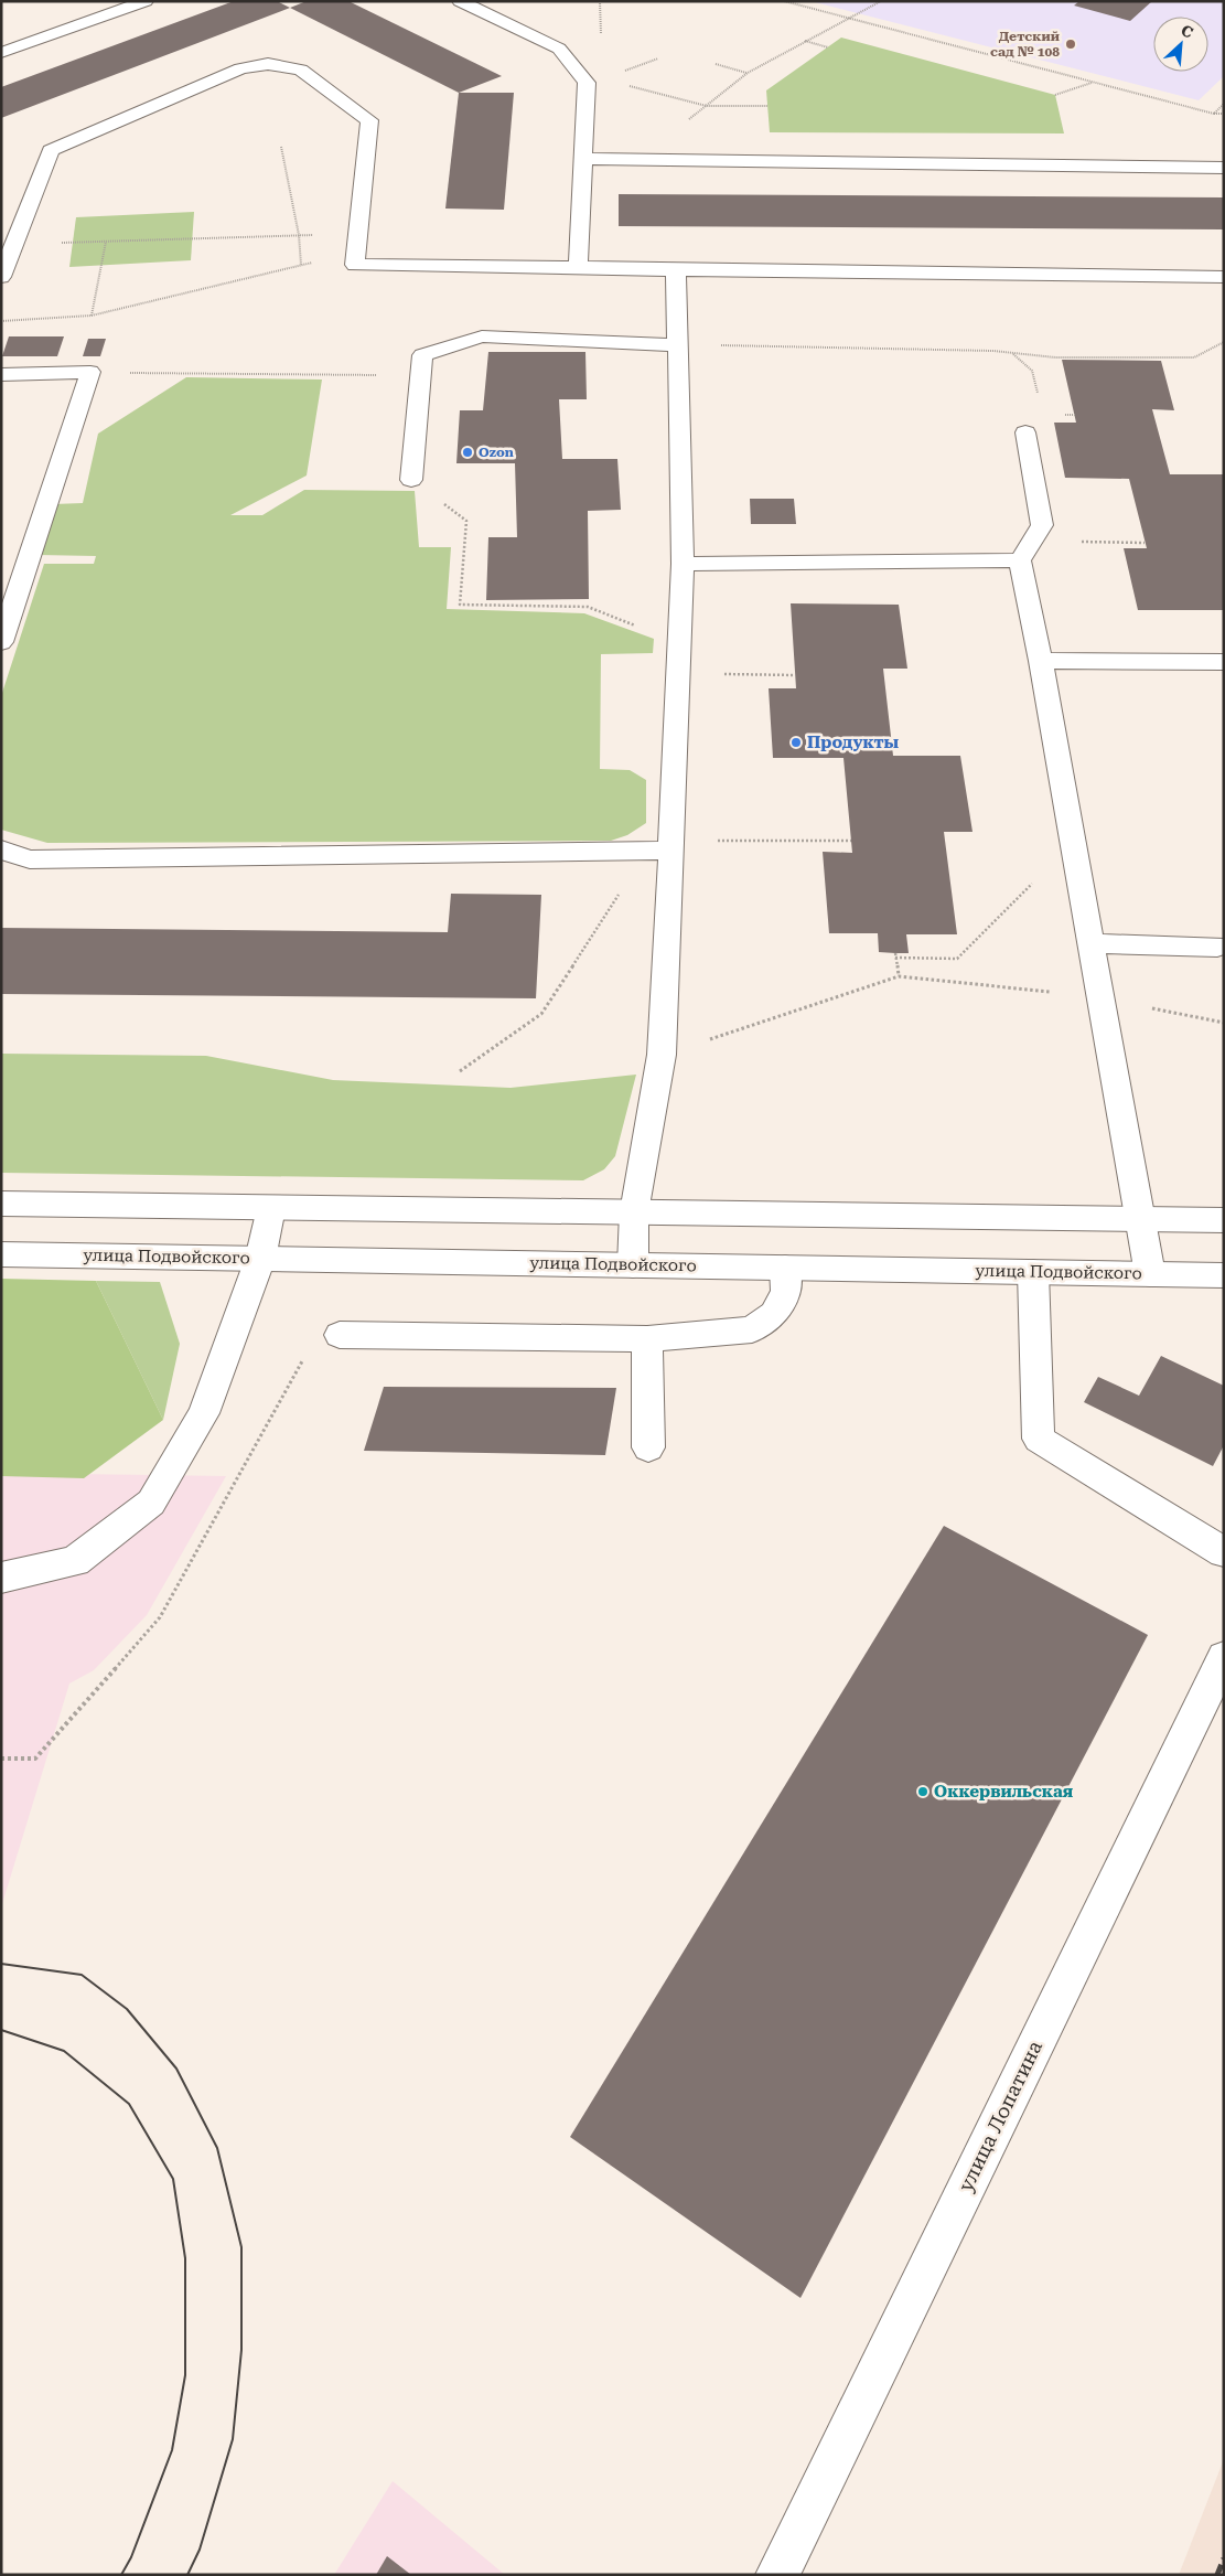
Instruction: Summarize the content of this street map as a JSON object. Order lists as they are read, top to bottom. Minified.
{"streets":{"street":["улица Подвойского","улица Лопатина"]},"places":["Детский сад № 108","Ozon","Продукты","Оккервильская"],"north":"top right"}
